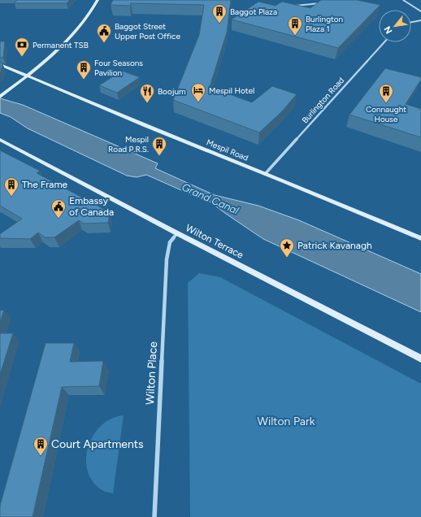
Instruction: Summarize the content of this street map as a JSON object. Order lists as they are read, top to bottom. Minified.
{"streets":{"main road":["Mespil Road","Wilton Terrace"],"street":["Burlington Road","Wilton Place"]},"crossings":[["Burlington Road","Mespil Road"],["Wilton Terrace","Wilton Place"]],"water":["Grand Canal"],"parks":["Wilton Park"],"places":{"building":["Baggot Plaza","Burlington Plaza 1","Four Seasons Pavilion","Connaught House","Mespil Road P.R.S.","The Frame","Court Apartments"],"public building":["Baggot Street Upper Post Office","Embassy of Canada"],"bank":["Permanent TSB"],"hotel":["Mespil Hotel"],"restaurant":["Boojum"],"place":["Patrick Kavanagh"]},"north":"bottom left"}
